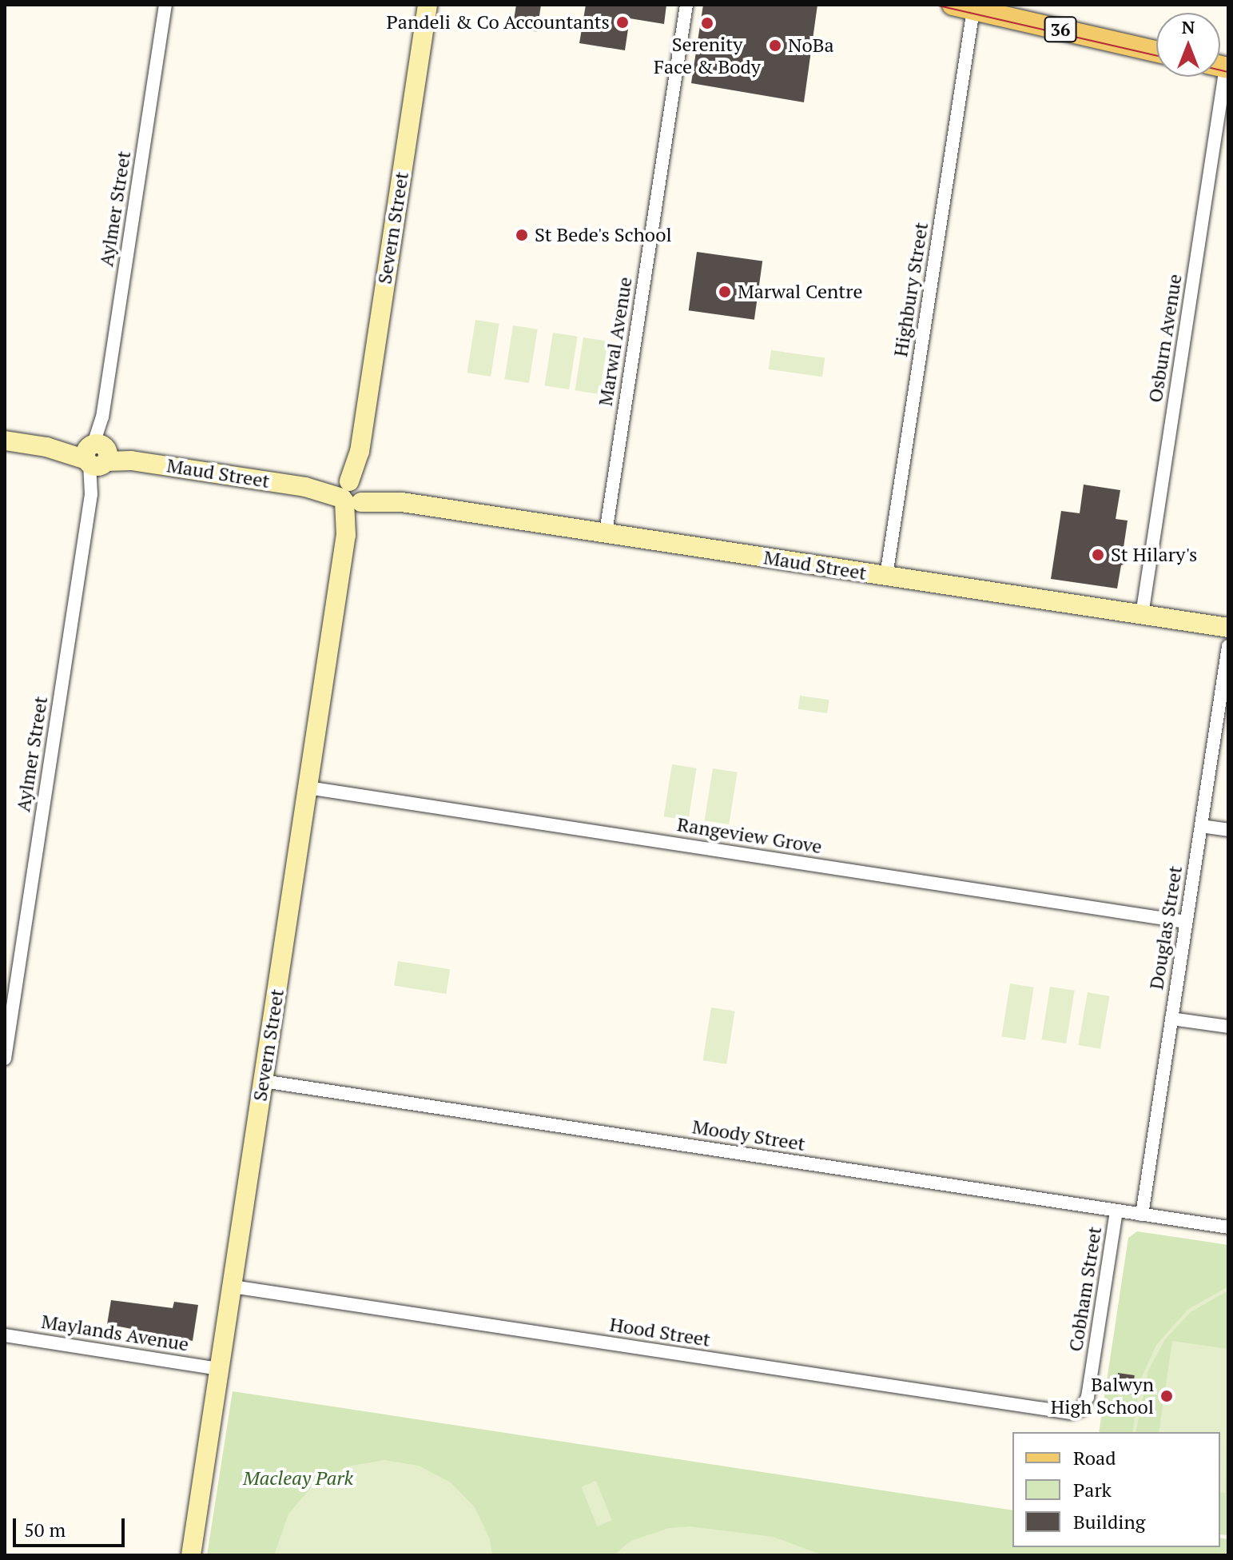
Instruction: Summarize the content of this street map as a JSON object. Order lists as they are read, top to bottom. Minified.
{"streets":{"main road":["36"],"street":["Aylmer Street","Severn Street","Highbury Street","Osburn Avenue","Marwal Avenue","Maud Street","Rangeview Grove","Douglas Street","Moody Street","Cobham Street","Hood Street","Maylands Avenue"]},"crossings":[["36","Highbury Street"],["Aylmer Street","Maud Street"],["Severn Street","Maud Street"],["Severn Street","Rangeview Grove"],["Severn Street","Moody Street"],["Severn Street","Hood Street"],["Severn Street","Maylands Avenue"],["Highbury Street","Maud Street"],["Osburn Avenue","Maud Street"],["Marwal Avenue","Maud Street"],["Rangeview Grove","Douglas Street"],["Douglas Street","Moody Street"],["Moody Street","Cobham Street"],["Cobham Street","Hood Street"]],"parks":["Macleay Park"],"places":["Pandeli & Co Accountants","Serenity Face & Body","NoBa","St Bede's School","Marwal Centre","St Hilary's","Balwyn High School"],"legend":["Road","Park","Building"],"scale_bar":"50 m","north":"top"}
